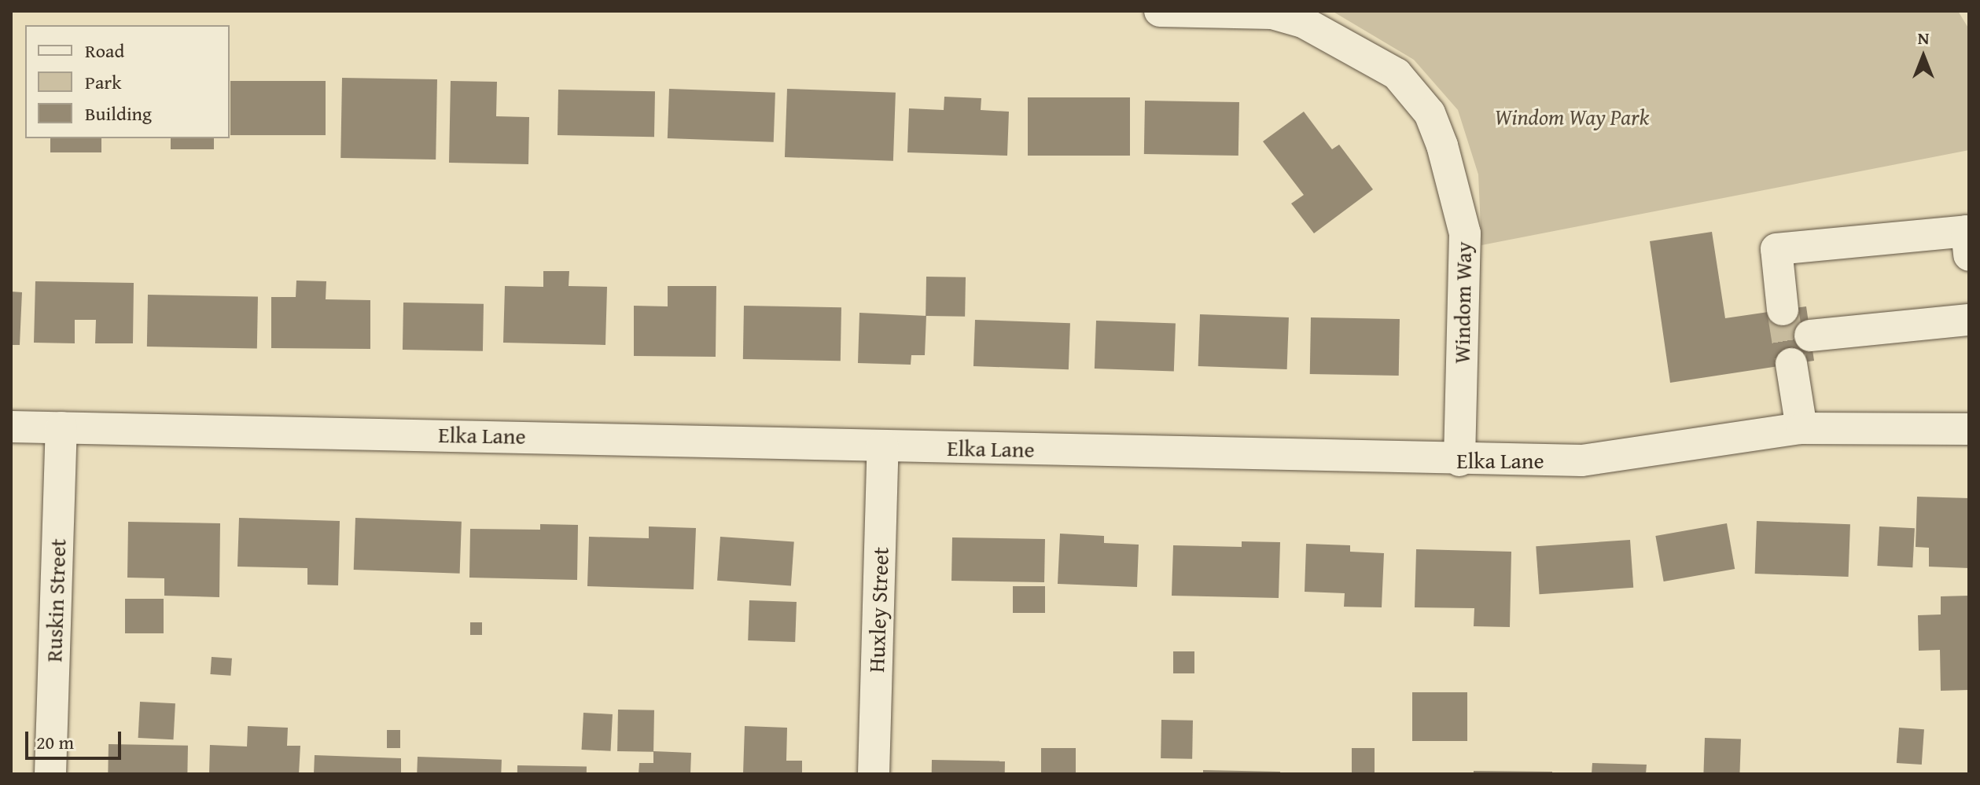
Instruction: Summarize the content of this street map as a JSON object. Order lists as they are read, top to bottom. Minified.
{"streets":{"street":["Windom Way","Elka Lane","Ruskin Street","Huxley Street"]},"crossings":[["Windom Way","Elka Lane"],["Elka Lane","Ruskin Street"],["Elka Lane","Huxley Street"]],"parks":["Windom Way Park"],"legend":["Road","Park","Building"],"scale_bar":"20 m","north":"top"}
